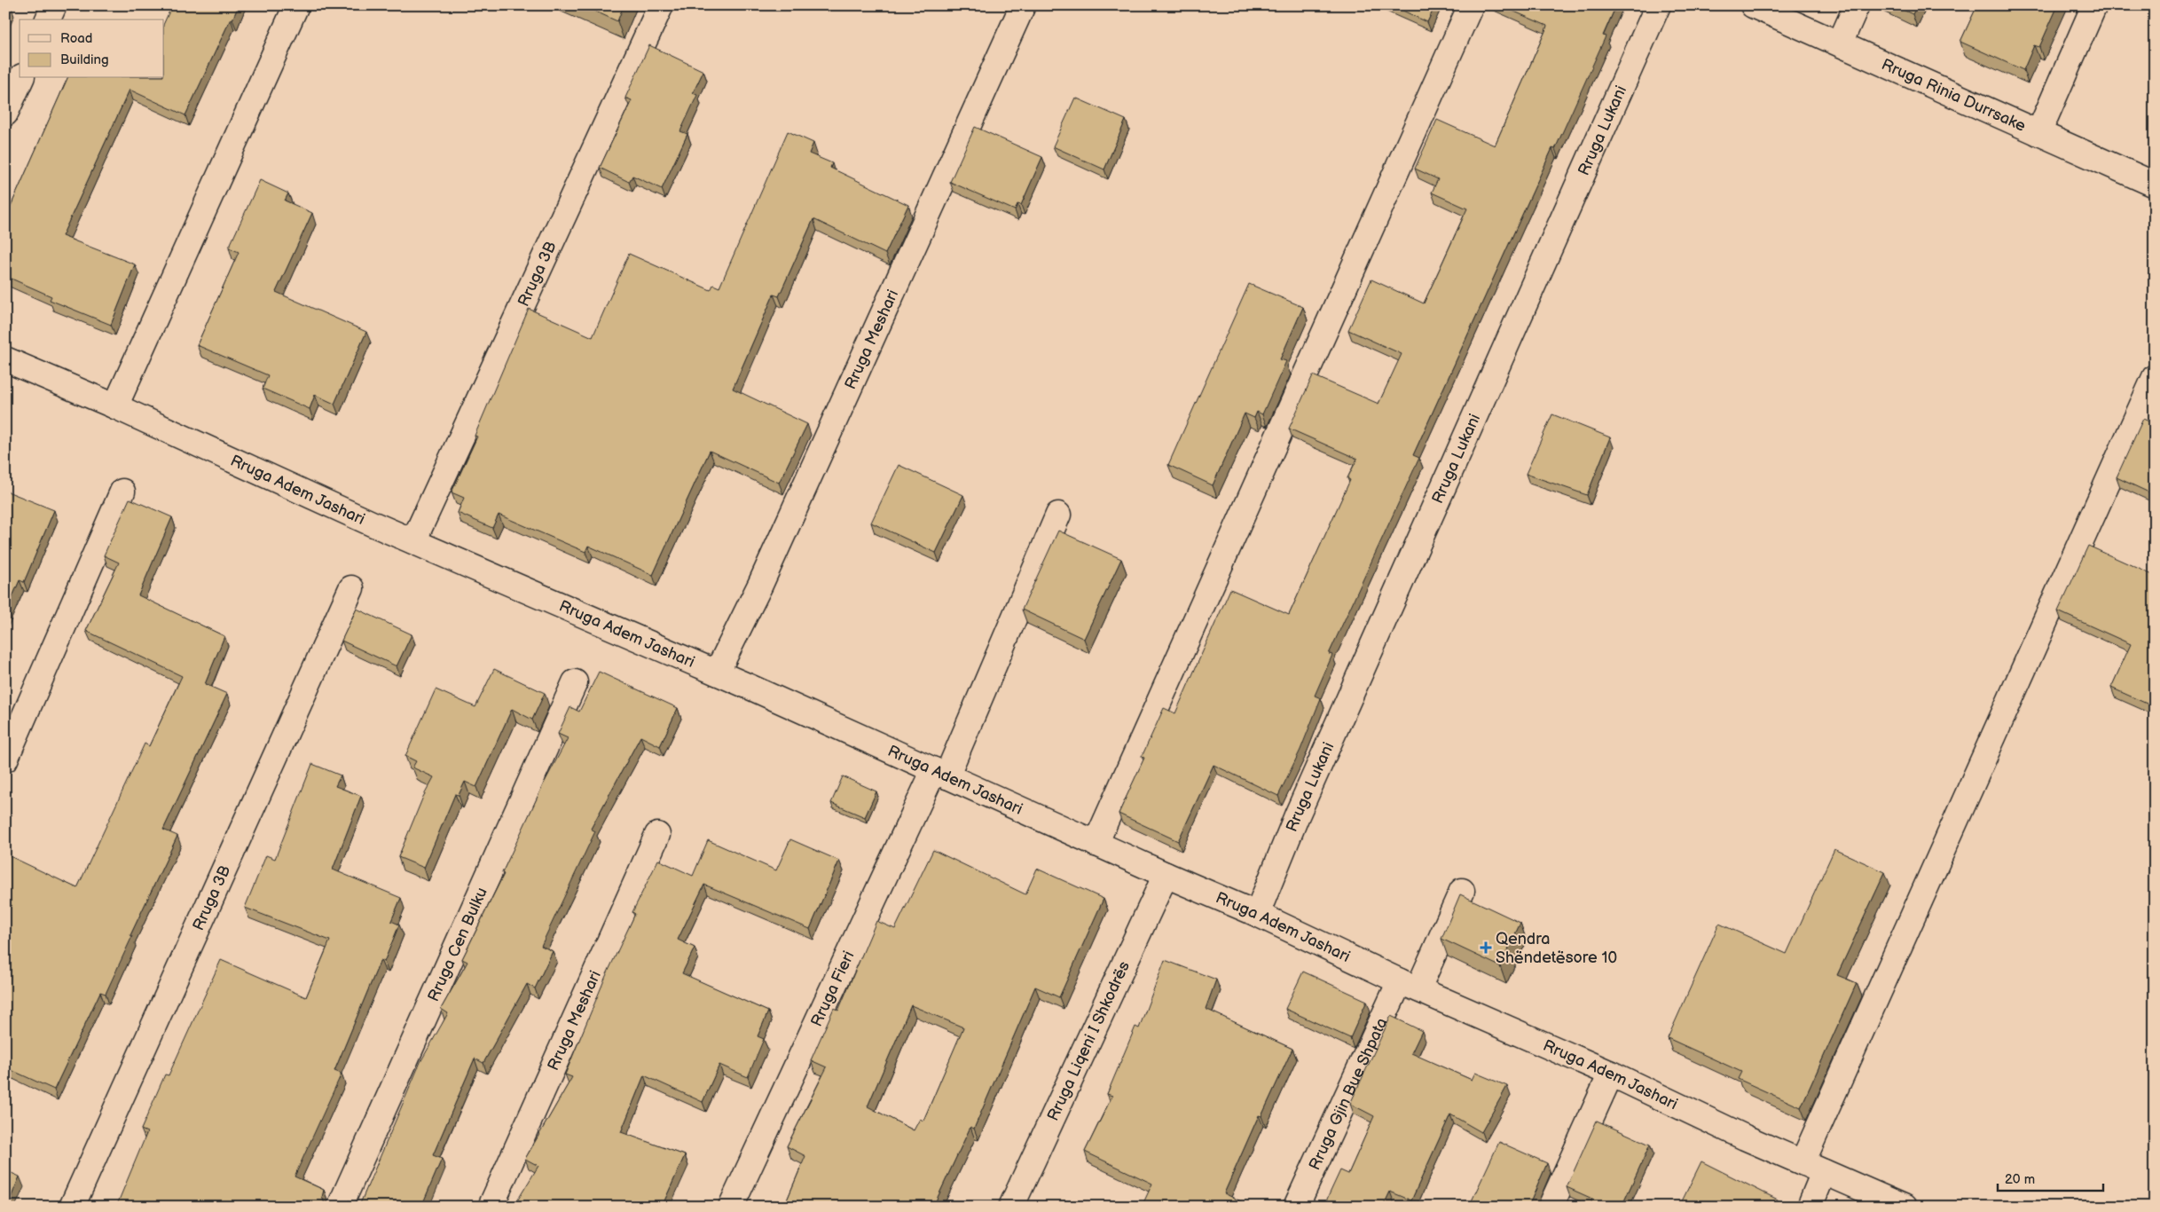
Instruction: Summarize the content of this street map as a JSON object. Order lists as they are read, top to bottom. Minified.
{"streets":{"street":["Rruga Rinia Durrsake","Rruga Lukani","Rruga 3B","Rruga Meshari","Rruga Adem Jashari","Rruga Cen Bulku","Rruga Fieri","Rruga Liqeni I Shkodrës","Rruga Gjin Bue Shpata"]},"crossings":[["Rruga Lukani","Rruga Adem Jashari"],["Rruga 3B","Rruga Adem Jashari"],["Rruga Meshari","Rruga Adem Jashari"],["Rruga Adem Jashari","Rruga Fieri"],["Rruga Adem Jashari","Rruga Liqeni I Shkodrës"],["Rruga Adem Jashari","Rruga Gjin Bue Shpata"]],"places":{"health":["Qendra Shëndetësore 10"]},"legend":["Road","Building"],"scale_bar":"20 m"}
